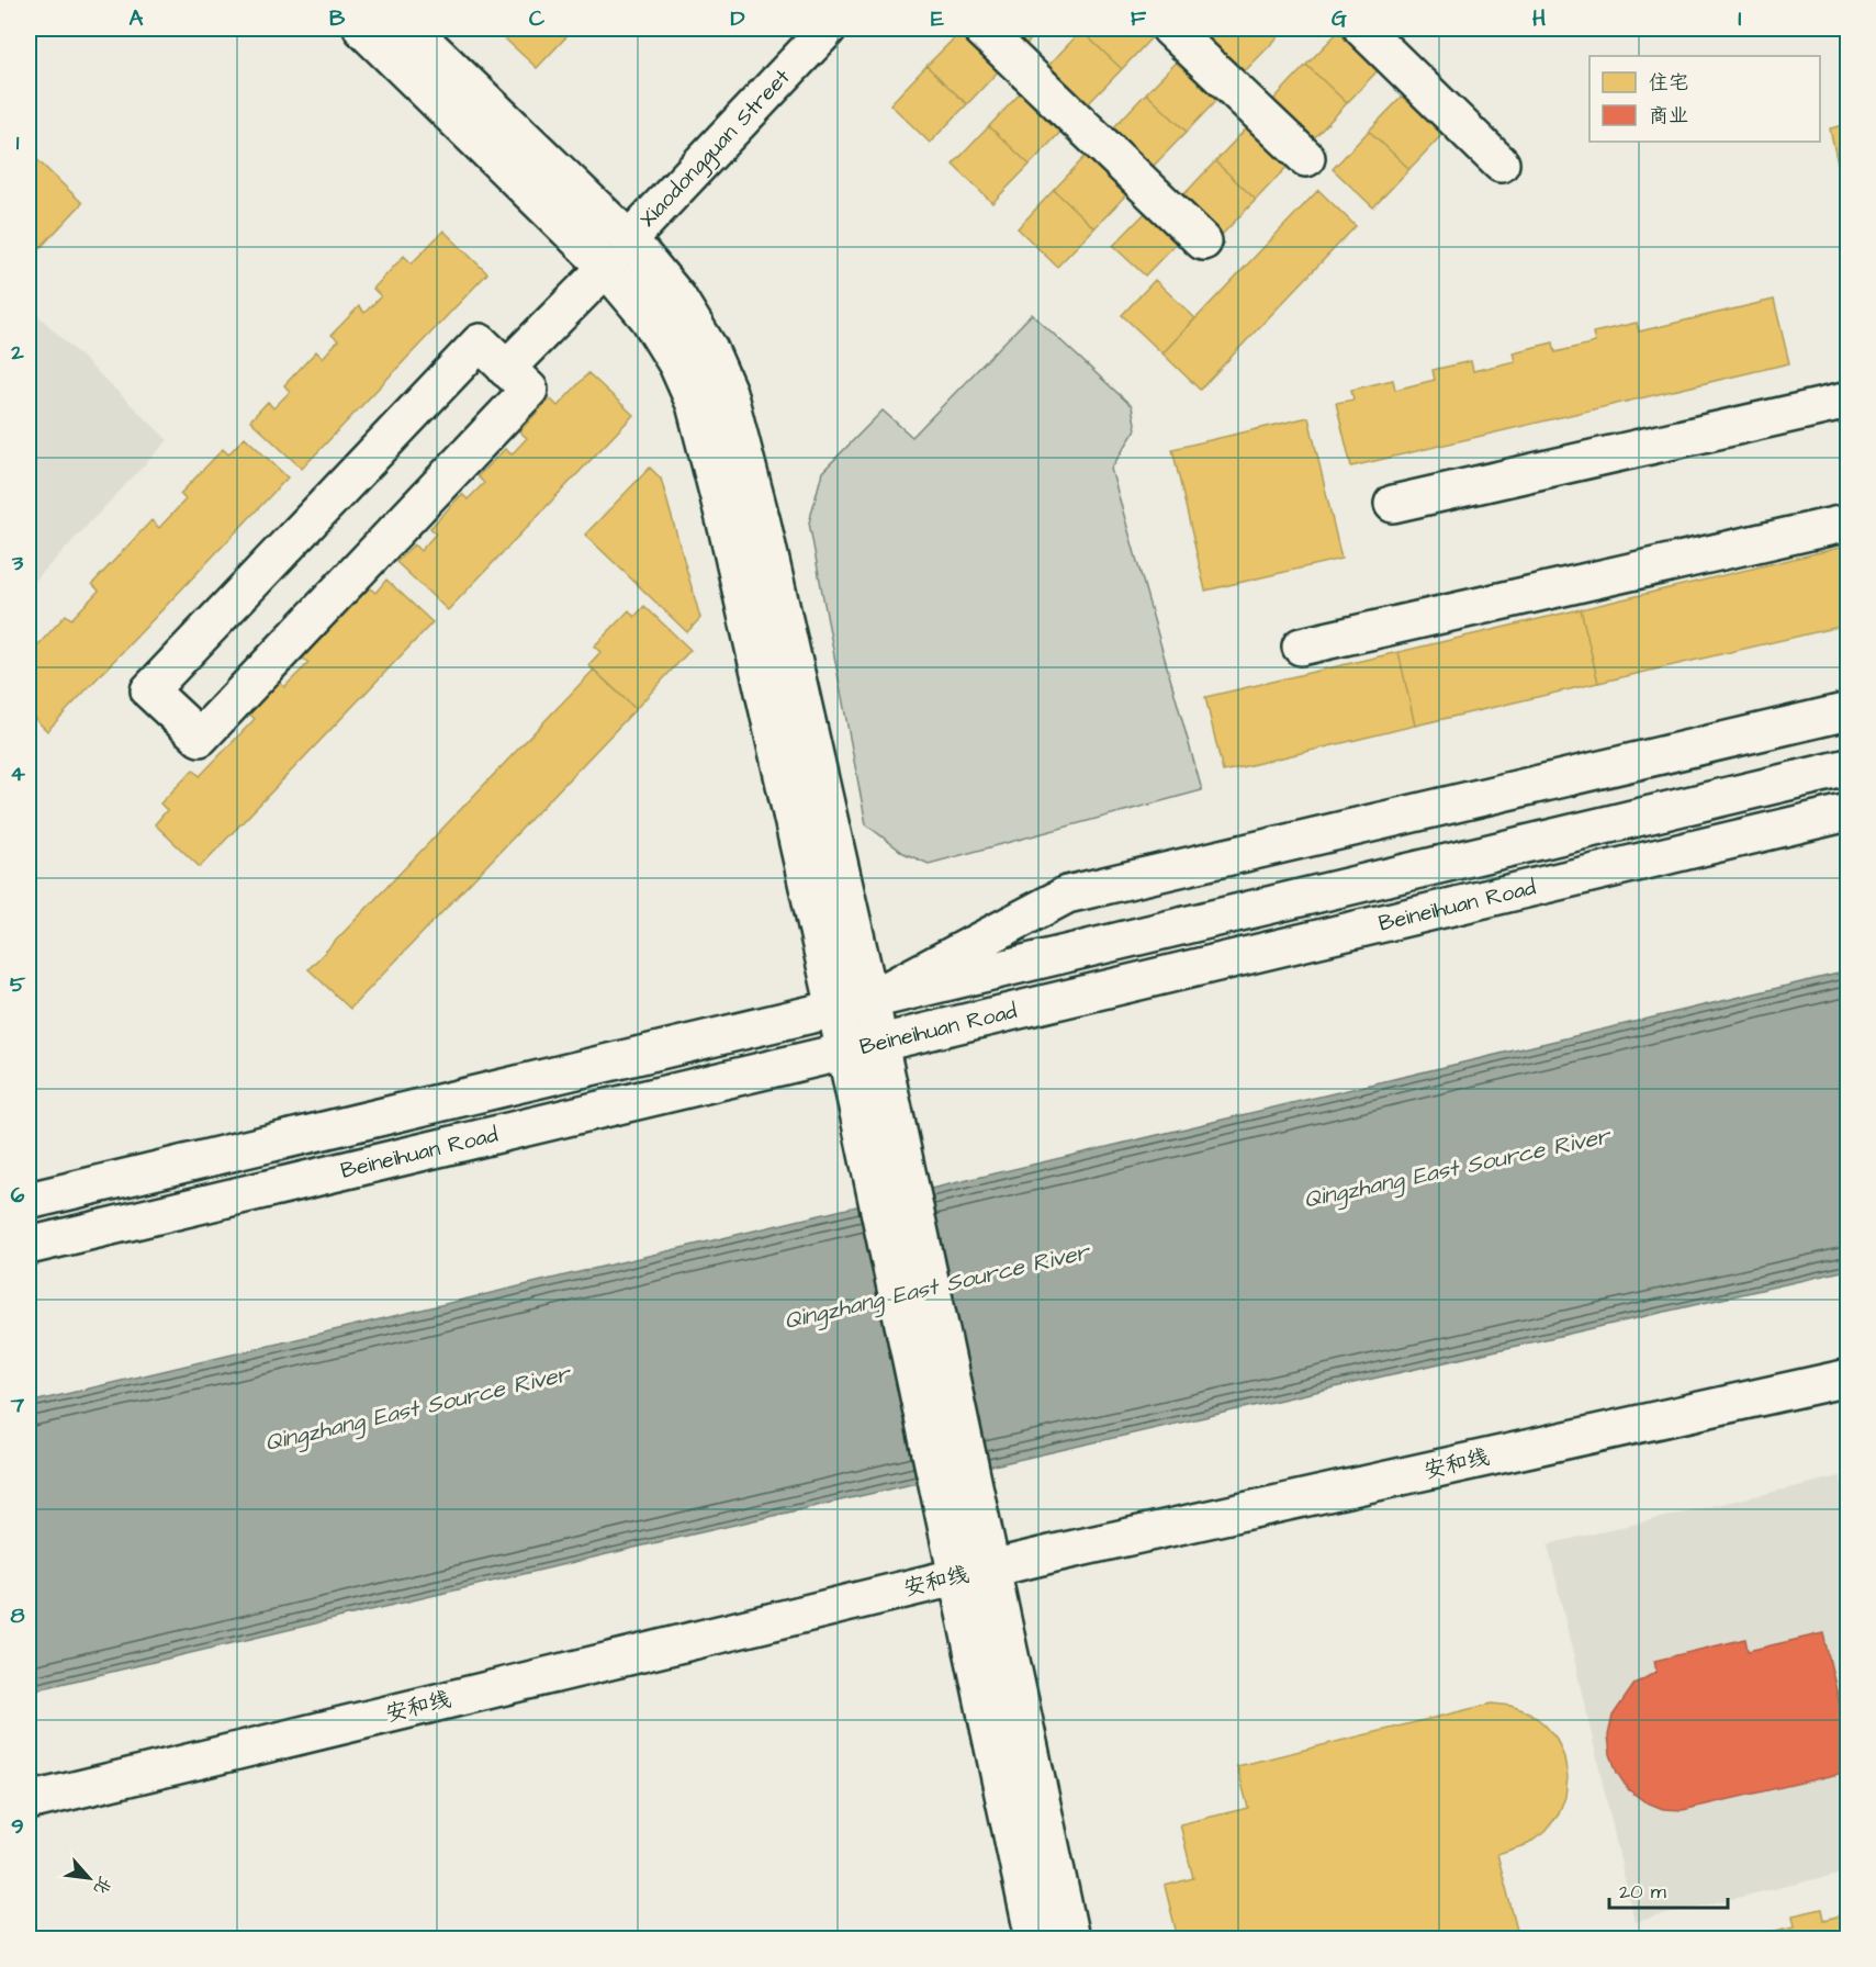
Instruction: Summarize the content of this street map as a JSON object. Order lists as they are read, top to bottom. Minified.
{"streets":{"main road":["Xiaodongguan Street","Beineihuan Road","安和线"]},"water":["Qingzhang East Source River"],"legend":["住宅","商业"],"scale_bar":"20 m","north":"bottom right","grid":{"columns":["A","B","C","D","E","F","G","H","I"],"rows":["1","2","3","4","5","6","7","8","9"]}}
